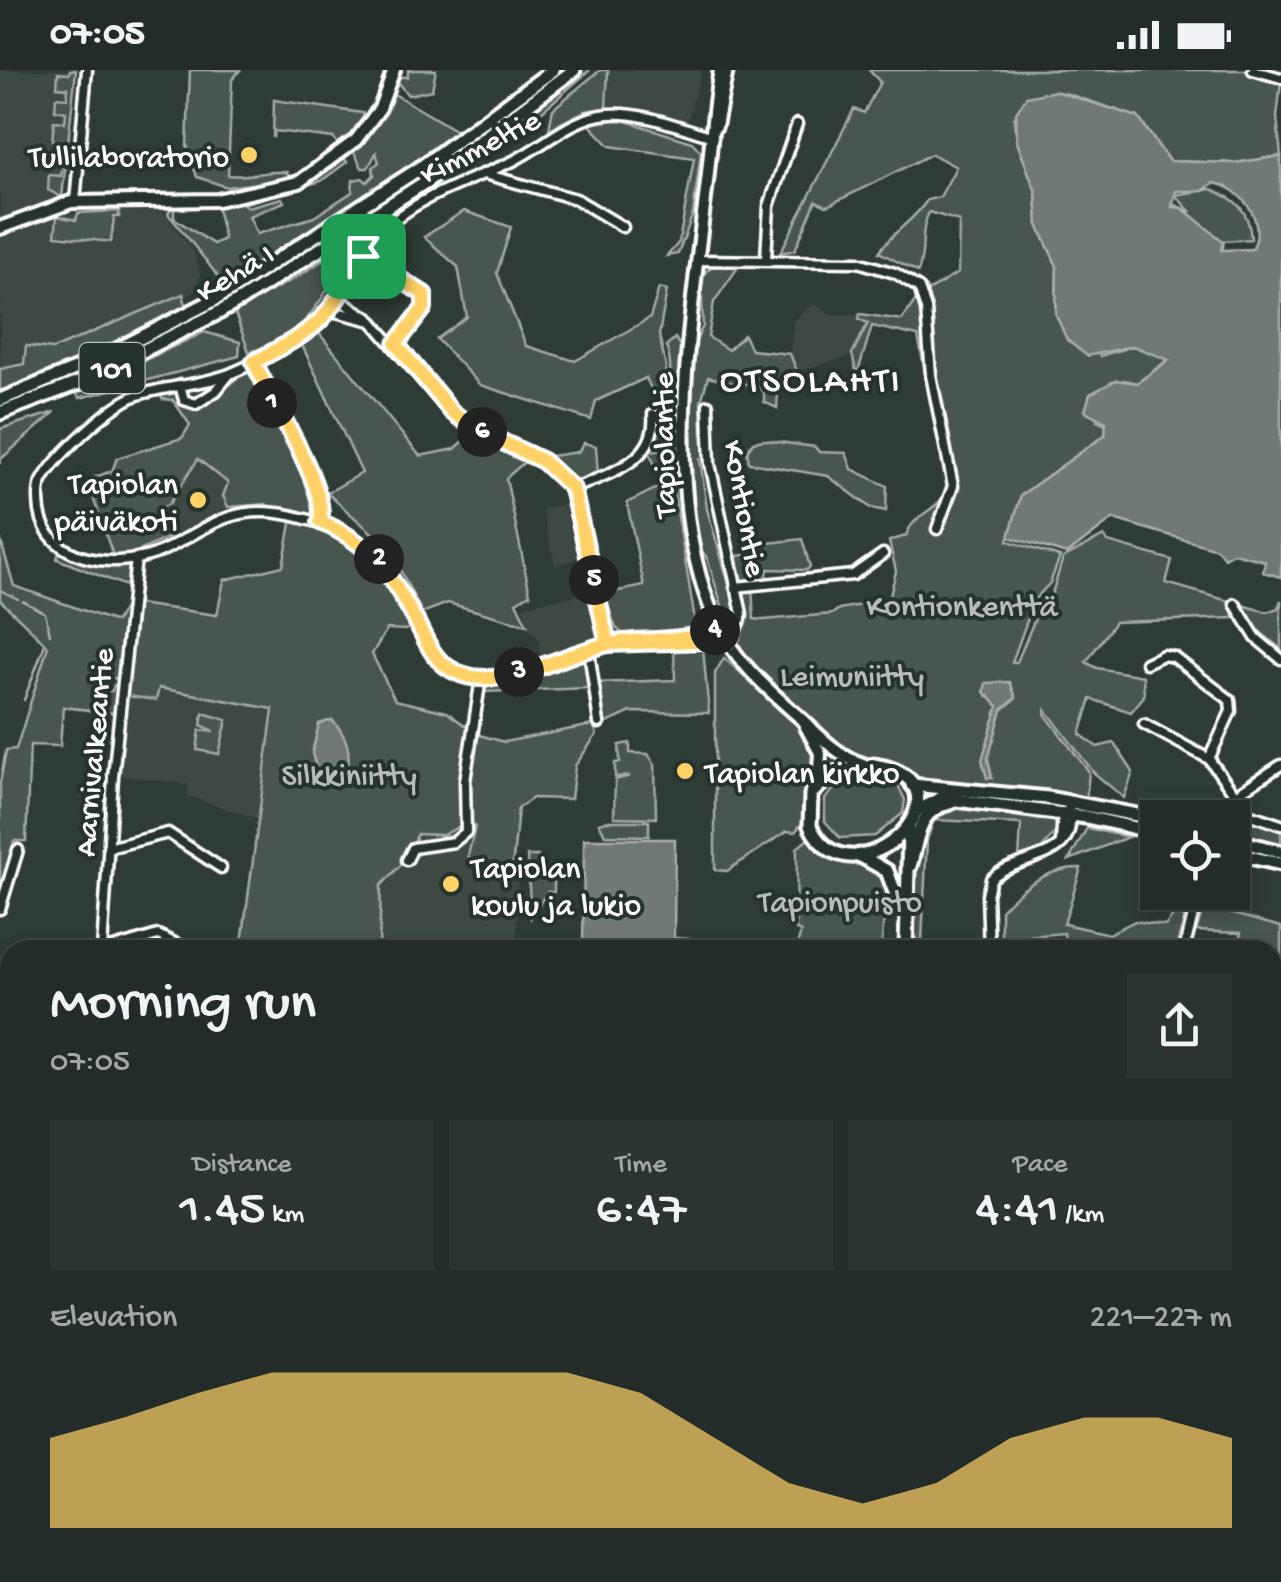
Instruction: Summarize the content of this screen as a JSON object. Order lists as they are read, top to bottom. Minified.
{"streets":{"main road":["Kehä I","101","Tapiolantie"],"street":["Kimmeltie","Kontiontie","Aarnivalkeantie"]},"crossings":[["Kimmeltie","Tapiolantie"],["Kimmeltie","Aarnivalkeantie"],["Tapiolantie","Kontiontie"]],"districts":["OTSOLAHTI"],"parks":["Kontionkenttä","Leimuniitty","Silkkiniitty","Tapionpuisto"],"places":["Tullilaboratorio","Tapiolan päiväkoti","Tapiolan kirkko","Tapiolan koulu ja lukio"],"page":{"status":"07:05","pins":["1","6","2","5","4","3"],"heading":["Morning run","07:05"],"stats":[["Distance","1.45 km"],["Time","6:47"],["Pace","4:41 /km"]],"chart":["Elevation","221–227 m"]}}
